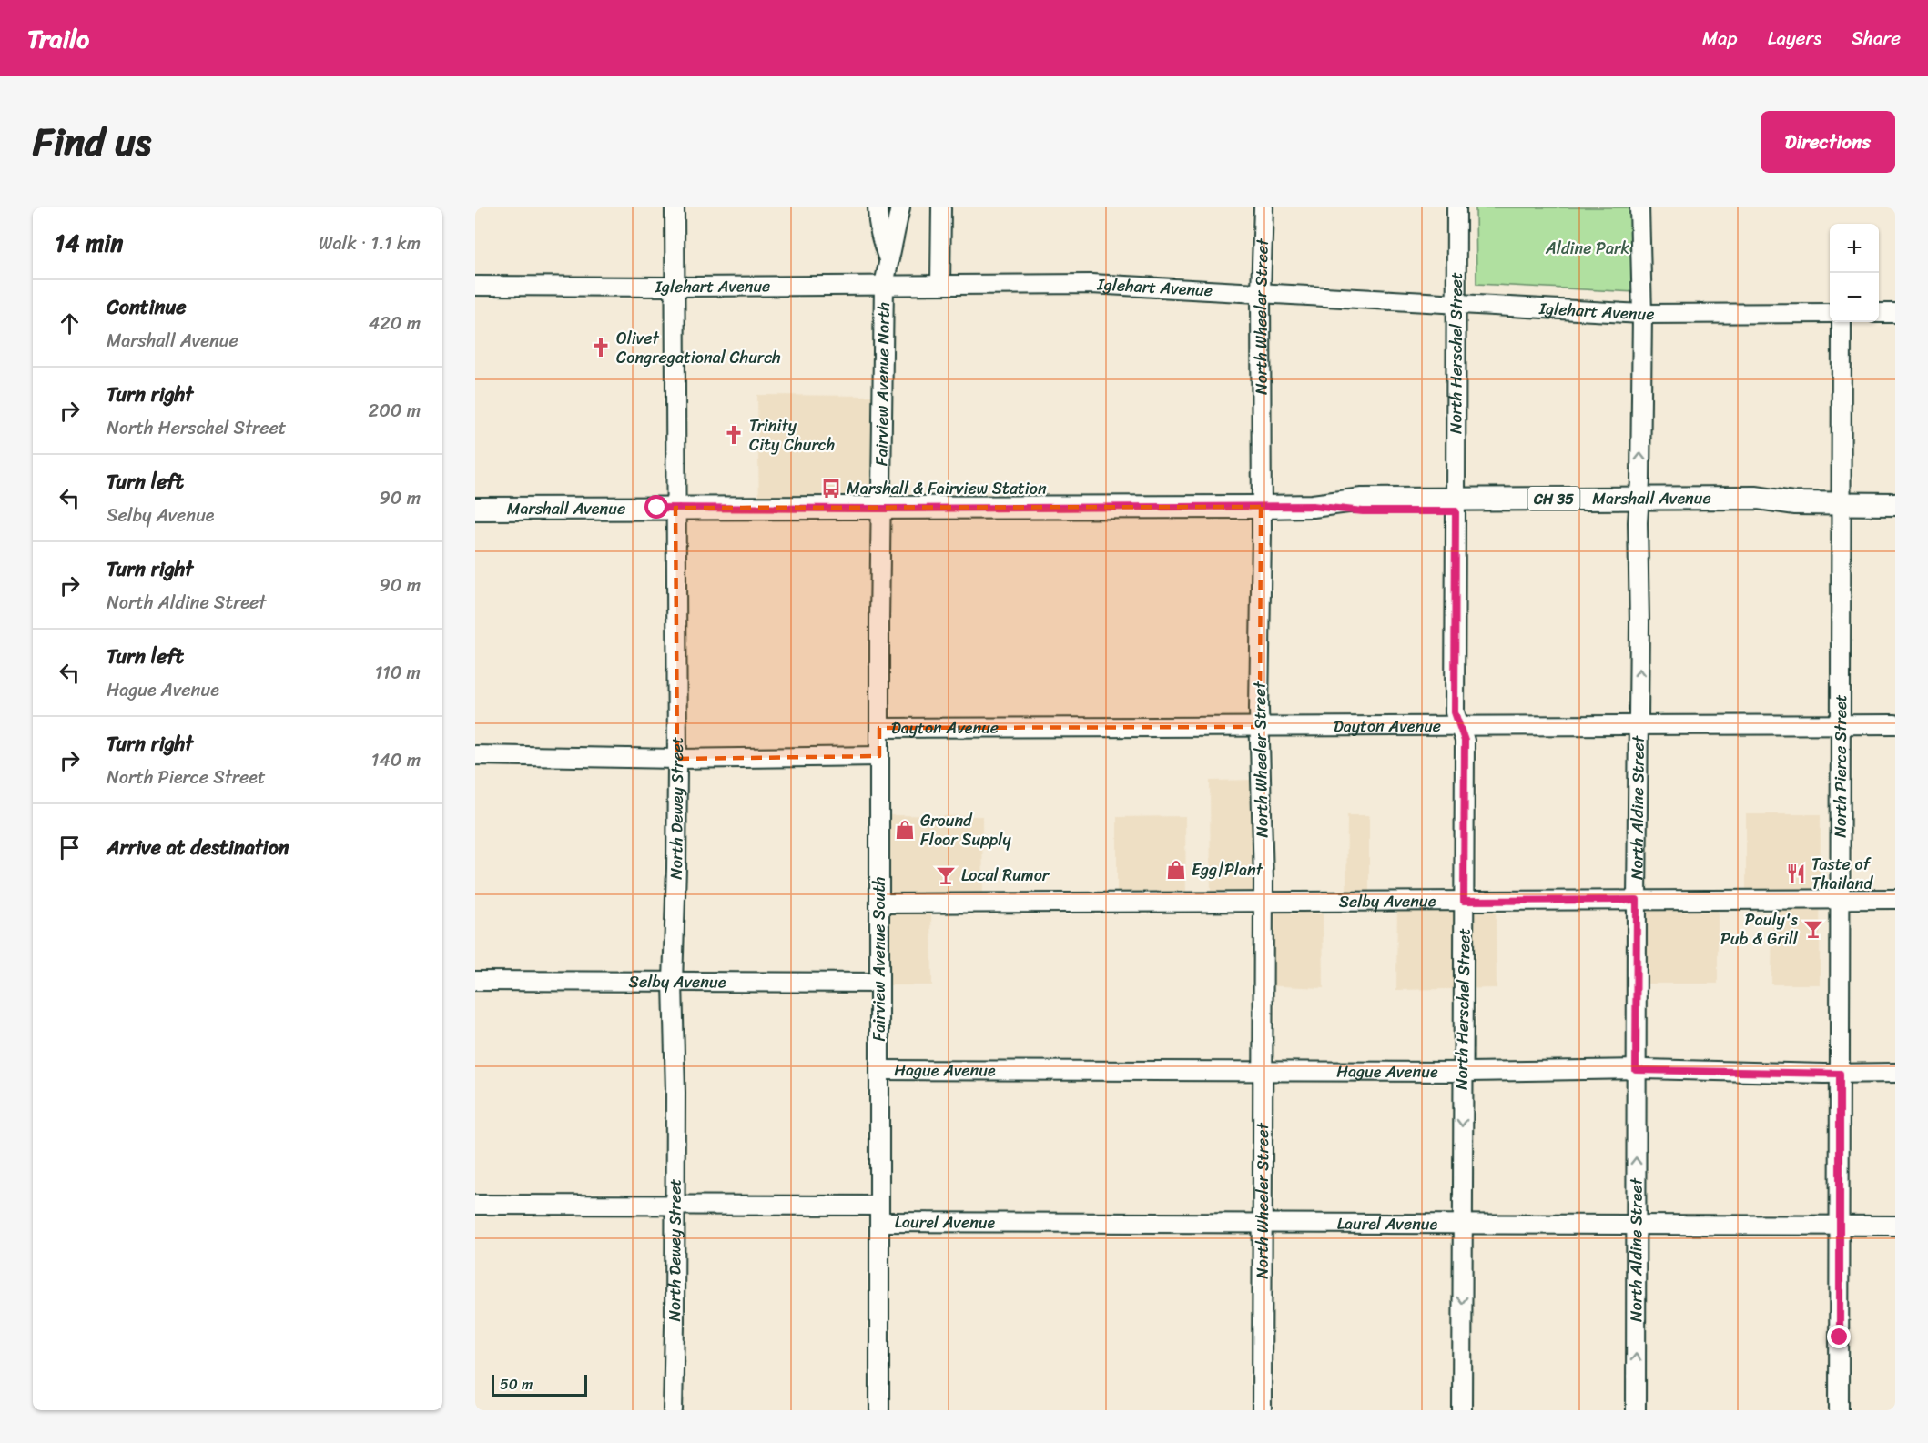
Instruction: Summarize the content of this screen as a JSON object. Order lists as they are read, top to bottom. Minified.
{"streets":{"main road":["Marshall Avenue","CH 35"],"street":["Iglehart Avenue","North Wheeler Street","North Herschel Street","Fairview Avenue North","Dayton Avenue","North Pierce Street","North Dewey Street","North Aldine Street","Selby Avenue","Fairview Avenue South","Hague Avenue","Laurel Avenue"]},"crossings":[["Iglehart Avenue","North Wheeler Street"],["Iglehart Avenue","North Herschel Street"],["Iglehart Avenue","Fairview Avenue North"],["Iglehart Avenue","North Dewey Street"],["Iglehart Avenue","North Aldine Street"],["North Wheeler Street","Marshall Avenue"],["North Wheeler Street","Dayton Avenue"],["North Wheeler Street","Selby Avenue"],["North Wheeler Street","Hague Avenue"],["North Wheeler Street","Laurel Avenue"],["North Herschel Street","Marshall Avenue"],["North Herschel Street","Dayton Avenue"],["North Herschel Street","Selby Avenue"],["North Herschel Street","Hague Avenue"],["North Herschel Street","Laurel Avenue"],["Fairview Avenue North","Marshall Avenue"],["Fairview Avenue North","Fairview Avenue South"],["Marshall Avenue","North Pierce Street"],["Marshall Avenue","North Dewey Street"],["Marshall Avenue","North Aldine Street"],["Marshall Avenue","Fairview Avenue South"],["Dayton Avenue","North Pierce Street"],["Dayton Avenue","North Dewey Street"],["Dayton Avenue","North Aldine Street"],["Dayton Avenue","Fairview Avenue South"],["North Pierce Street","Selby Avenue"],["North Pierce Street","Hague Avenue"],["North Pierce Street","Laurel Avenue"],["North Dewey Street","Selby Avenue"],["North Dewey Street","Laurel Avenue"],["North Aldine Street","Selby Avenue"],["North Aldine Street","Hague Avenue"],["North Aldine Street","Laurel Avenue"],["Selby Avenue","Fairview Avenue South"],["Fairview Avenue South","Hague Avenue"],["Fairview Avenue South","Laurel Avenue"]],"one_way":["North Aldine Street"],"parks":["Aldine Park"],"places":{"church":["Olivet Congregational Church","Trinity City Church"],"bus stop":["Marshall & Fairview Station"],"shop":["Ground Floor Supply","Egg|Plant"],"restaurant":["Taste of Thailand"],"bar":["Local Rumor","Pauly's Pub & Grill"]},"scale_bar":"50 m","page":{"header":"Trailo","nav":["Map","Layers","Share"],"title":"Find us","buttons":"Directions","heading":["14 min","Walk · 1.1 km"],"map_buttons":["+","−"],"list":[["Continue","Marshall Avenue","420 m"],["Turn right","North Herschel Street","200 m"],["Turn left","Selby Avenue","90 m"],["Turn right","North Aldine Street","90 m"],["Turn left","Hague Avenue","110 m"],["Turn right","North Pierce Street","140 m"],"Arrive at destination"],"scale":"50 m"}}
